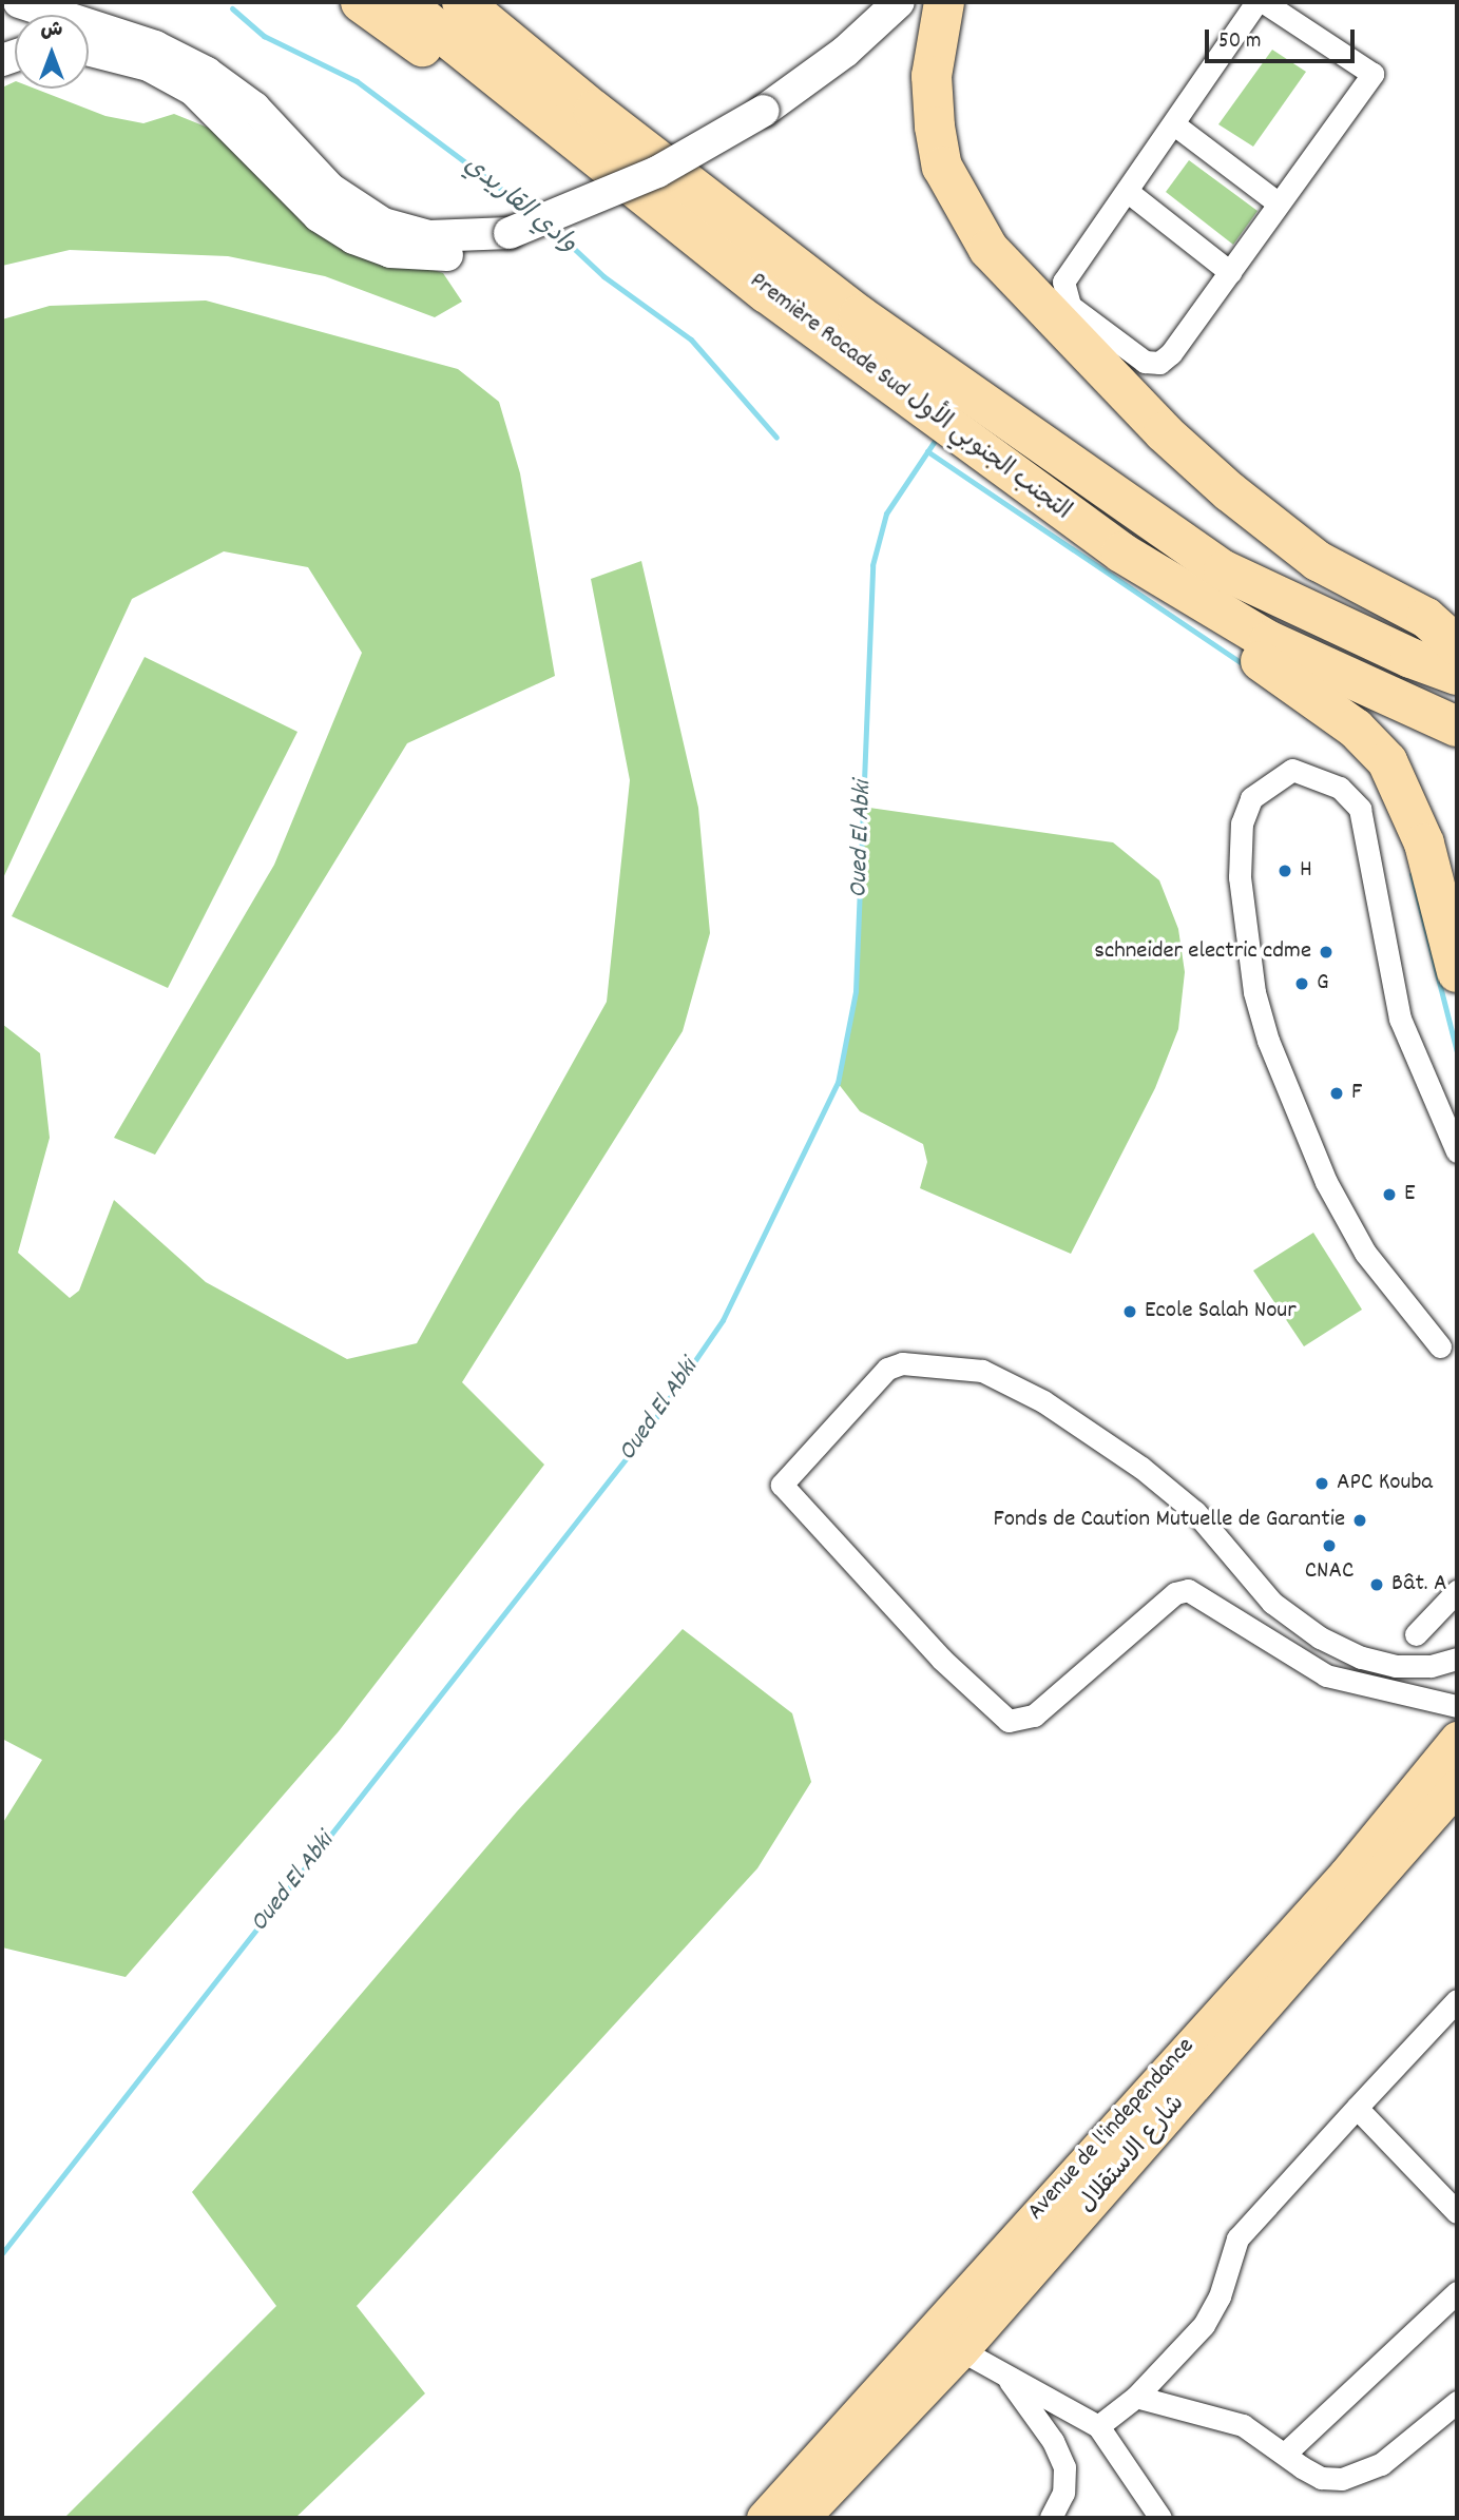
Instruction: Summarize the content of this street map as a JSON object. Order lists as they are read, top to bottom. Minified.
{"streets":{"highway":["Première Rocade Sud التجنب الجنوبي الأول"],"main road":["Avenue de l'independance","شارع الاستقلال"]},"water":["وادي القاريدي","Oued El Abki"],"places":["H","schneider electric cdme","G","F","E","Ecole Salah Nour","APC Kouba","Fonds de Caution Mutuelle de Garantie","CNAC","Bât. A"],"scale_bar":"50 m","north":"top"}
